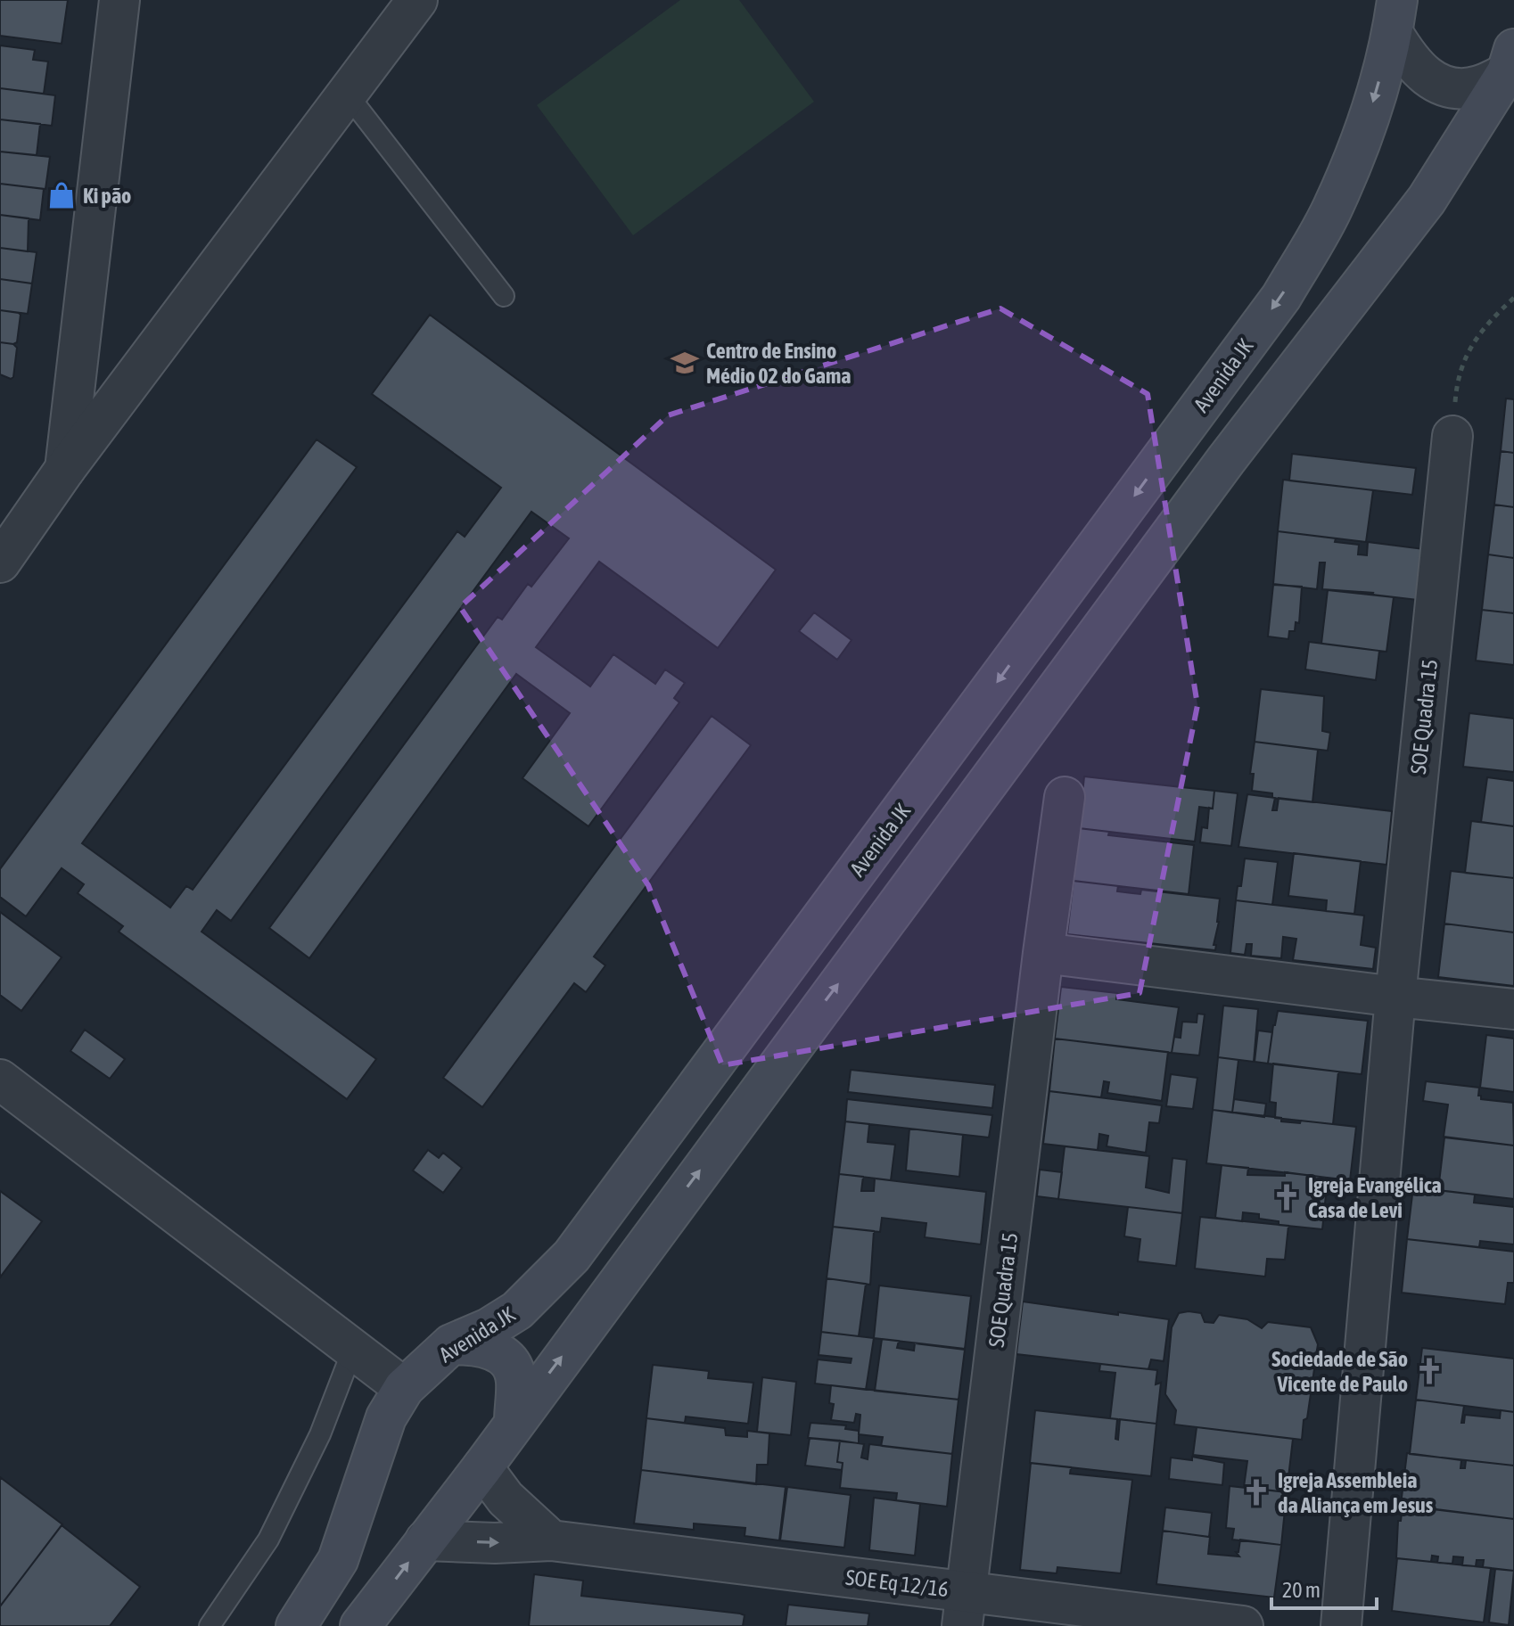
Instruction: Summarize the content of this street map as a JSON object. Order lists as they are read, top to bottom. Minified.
{"streets":{"main road":["Avenida JK"],"street":["SOE Quadra 15","SOE Eq 12/16"]},"crossings":[["SOE Quadra 15","SOE Eq 12/16"]],"places":{"shop":["Ki pão"],"school or university":["Centro de Ensino Médio 02 do Gama"],"church":["Igreja Evangélica Casa de Levi","Sociedade de São Vicente de Paulo","Igreja Assembleia da Aliança em Jesus"]},"scale_bar":"20 m"}
